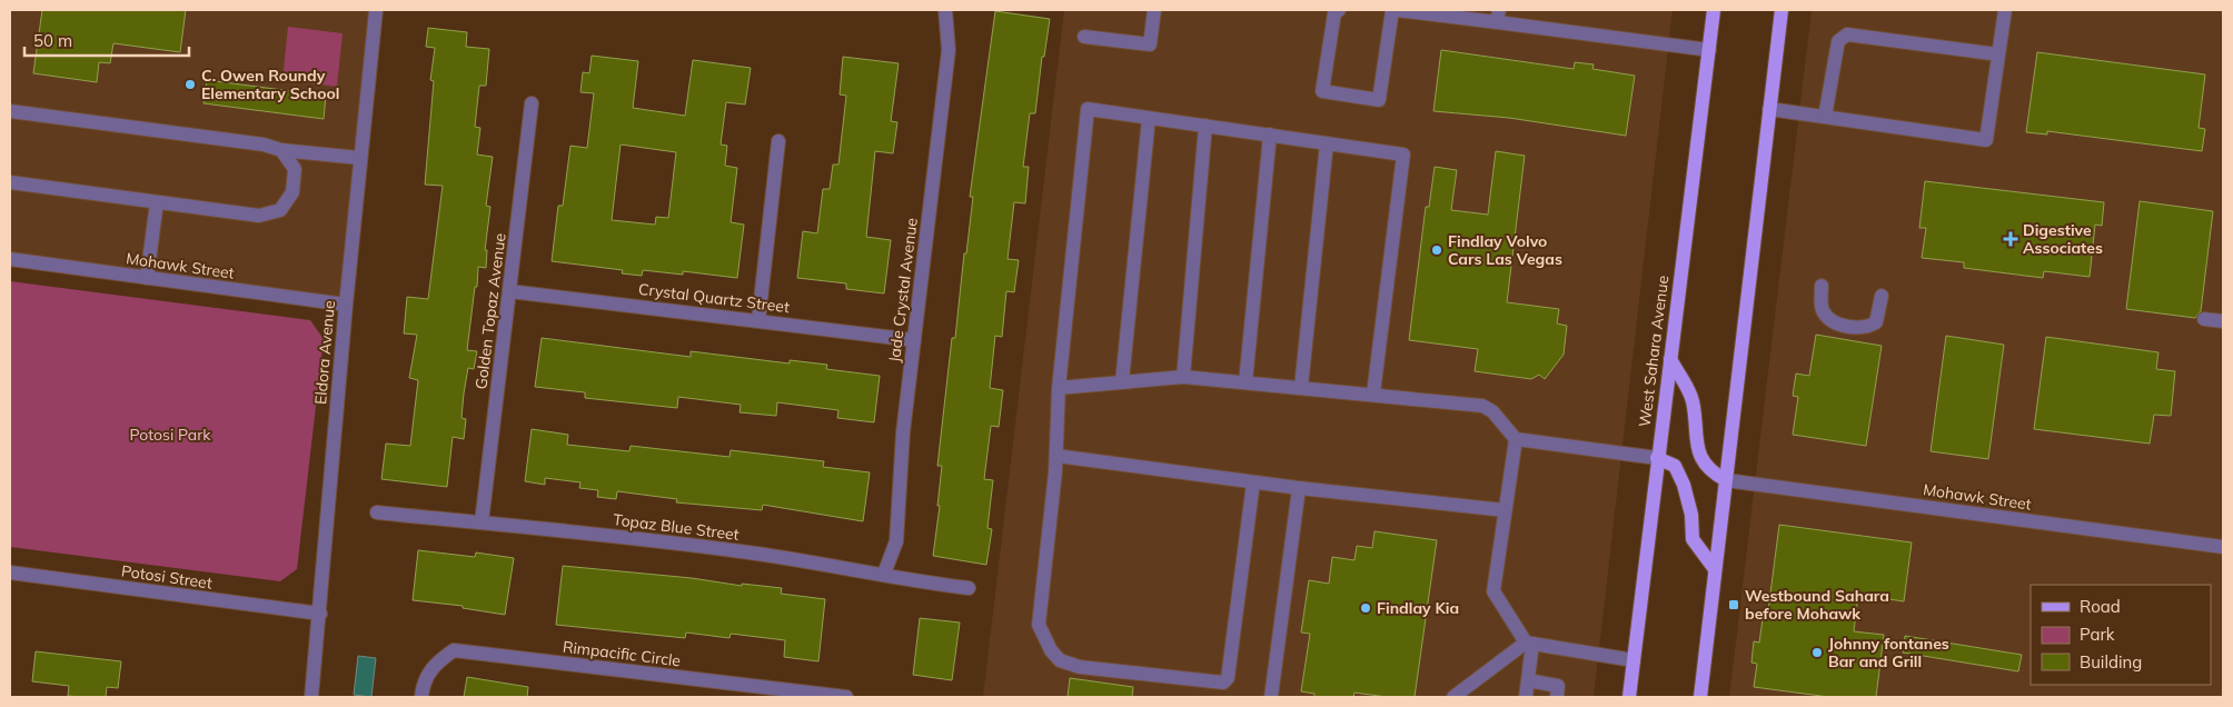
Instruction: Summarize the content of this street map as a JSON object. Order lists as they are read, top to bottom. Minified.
{"streets":{"main road":["West Sahara Avenue"],"street":["Mohawk Street","Jade Crystal Avenue","Crystal Quartz Street","Golden Topaz Avenue","Eldora Avenue","Topaz Blue Street","Potosi Street","Rimpacific Circle"]},"crossings":[["Mohawk Street","Eldora Avenue"],["Jade Crystal Avenue","Crystal Quartz Street"],["Jade Crystal Avenue","Topaz Blue Street"],["Crystal Quartz Street","Golden Topaz Avenue"],["Golden Topaz Avenue","Topaz Blue Street"],["Eldora Avenue","Potosi Street"]],"parks":["Potosi Park"],"places":{"other":["C. Owen Roundy Elementary School","Findlay Volvo Cars Las Vegas","Findlay Kia","Johnny fontanes Bar and Grill"],"health":["Digestive Associates"],"transit":["Westbound Sahara before Mohawk"]},"legend":["Road","Park","Building"],"scale_bar":"50 m"}
